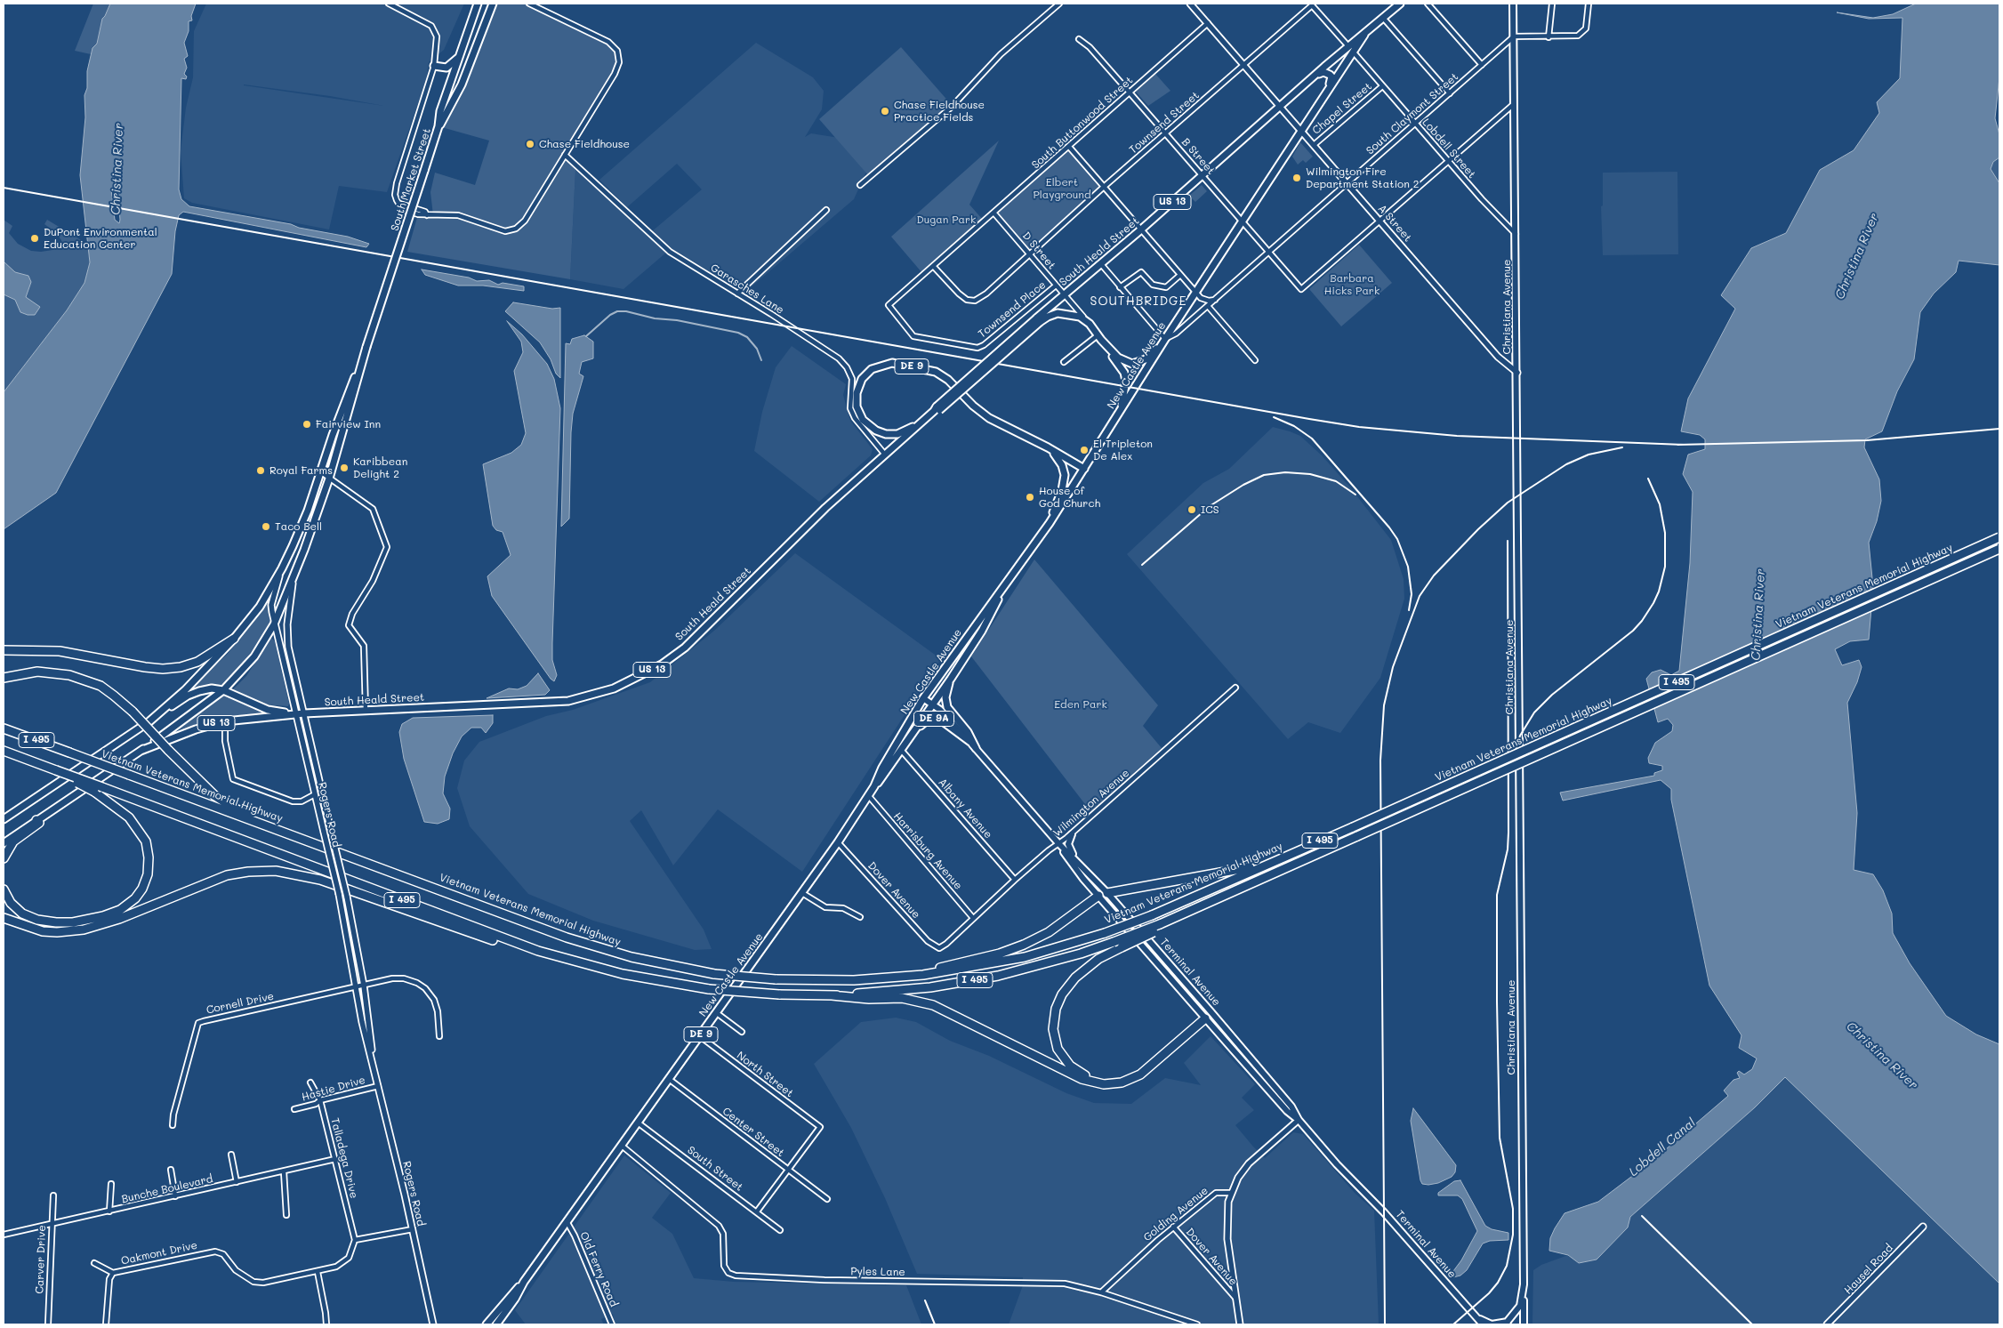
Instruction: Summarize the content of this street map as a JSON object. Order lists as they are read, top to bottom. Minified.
{"streets":{"highway":["Vietnam Veterans Memorial Highway","I 495"],"main road":["South Market Street","US 13","D Street","South Heald Street","Christiana Avenue","New Castle Avenue","DE 9","DE 9A","Terminal Avenue"],"street":["Chapel Street","South Claymont Street","South Buttonwood Street","Townsend Street","Lobdell Street","B Street","A Street","Garasches Lane","Townsend Place","Wilmington Avenue","Albany Avenue","Rogers Road","Harrisburg Avenue","Dover Avenue","Cornell Drive","North Street","Hastie Drive","Center Street","Talladega Drive","South Street","Bunche Boulevard","Golding Avenue","Oakmont Drive","Carver Drive","Old Ferry Road","Hausel Road","Pyles Lane"]},"crossings":[["Chapel Street","Lobdell Street"],["Chapel Street","A Street"],["South Claymont Street","Lobdell Street"],["South Claymont Street","B Street"],["South Claymont Street","A Street"],["South Claymont Street","D Street"],["South Claymont Street","Christiana Avenue"],["South Claymont Street","New Castle Avenue"],["South Buttonwood Street","Townsend Street"],["South Buttonwood Street","B Street"],["South Buttonwood Street","A Street"],["South Buttonwood Street","D Street"],["South Buttonwood Street","Townsend Place"],["Townsend Street","B Street"],["Townsend Street","A Street"],["Townsend Street","D Street"],["Townsend Street","South Heald Street"],["Lobdell Street","Christiana Avenue"],["Lobdell Street","New Castle Avenue"],["B Street","A Street"],["B Street","South Heald Street"],["B Street","New Castle Avenue"],["South Market Street","US 13"],["South Market Street","South Heald Street"],["South Market Street","Garasches Lane"],["South Market Street","Rogers Road"],["US 13","South Heald Street"],["A Street","South Heald Street"],["A Street","Christiana Avenue"],["A Street","New Castle Avenue"],["D Street","South Heald Street"],["D Street","Townsend Place"],["D Street","New Castle Avenue"],["South Heald Street","Garasches Lane"],["South Heald Street","New Castle Avenue"],["South Heald Street","DE 9"],["South Heald Street","Rogers Road"],["New Castle Avenue","DE 9"],["New Castle Avenue","DE 9A"],["New Castle Avenue","Albany Avenue"],["New Castle Avenue","Harrisburg Avenue"],["New Castle Avenue","Dover Avenue"],["New Castle Avenue","Terminal Avenue"],["New Castle Avenue","North Street"],["New Castle Avenue","Center Street"],["New Castle Avenue","South Street"],["New Castle Avenue","Old Ferry Road"],["New Castle Avenue","Pyles Lane"],["DE 9A","Albany Avenue"],["DE 9A","Terminal Avenue"],["Wilmington Avenue","Albany Avenue"],["Wilmington Avenue","Harrisburg Avenue"],["Wilmington Avenue","Dover Avenue"],["Wilmington Avenue","Terminal Avenue"],["Rogers Road","Cornell Drive"],["Rogers Road","Hastie Drive"],["Dover Avenue","Golding Avenue"],["North Street","Center Street"],["Hastie Drive","Talladega Drive"],["Talladega Drive","Bunche Boulevard"],["Talladega Drive","Oakmont Drive"],["Bunche Boulevard","Carver Drive"],["Golding Avenue","Pyles Lane"]],"districts":["SOUTHBRIDGE"],"water":["Christina River","Lobdell Canal"],"parks":["Elbert Playground","Dugan Park","Barbara Hicks Park","Eden Park"],"places":["Chase Fieldhouse Practice Fields","Chase Fieldhouse","Wilmington Fire Department Station 2","DuPont Environmental Education Center","Fairview Inn","El Tripleton De Alex","Karibbean Delight 2","Royal Farms","House of God Church","ICS","Taco Bell"]}
